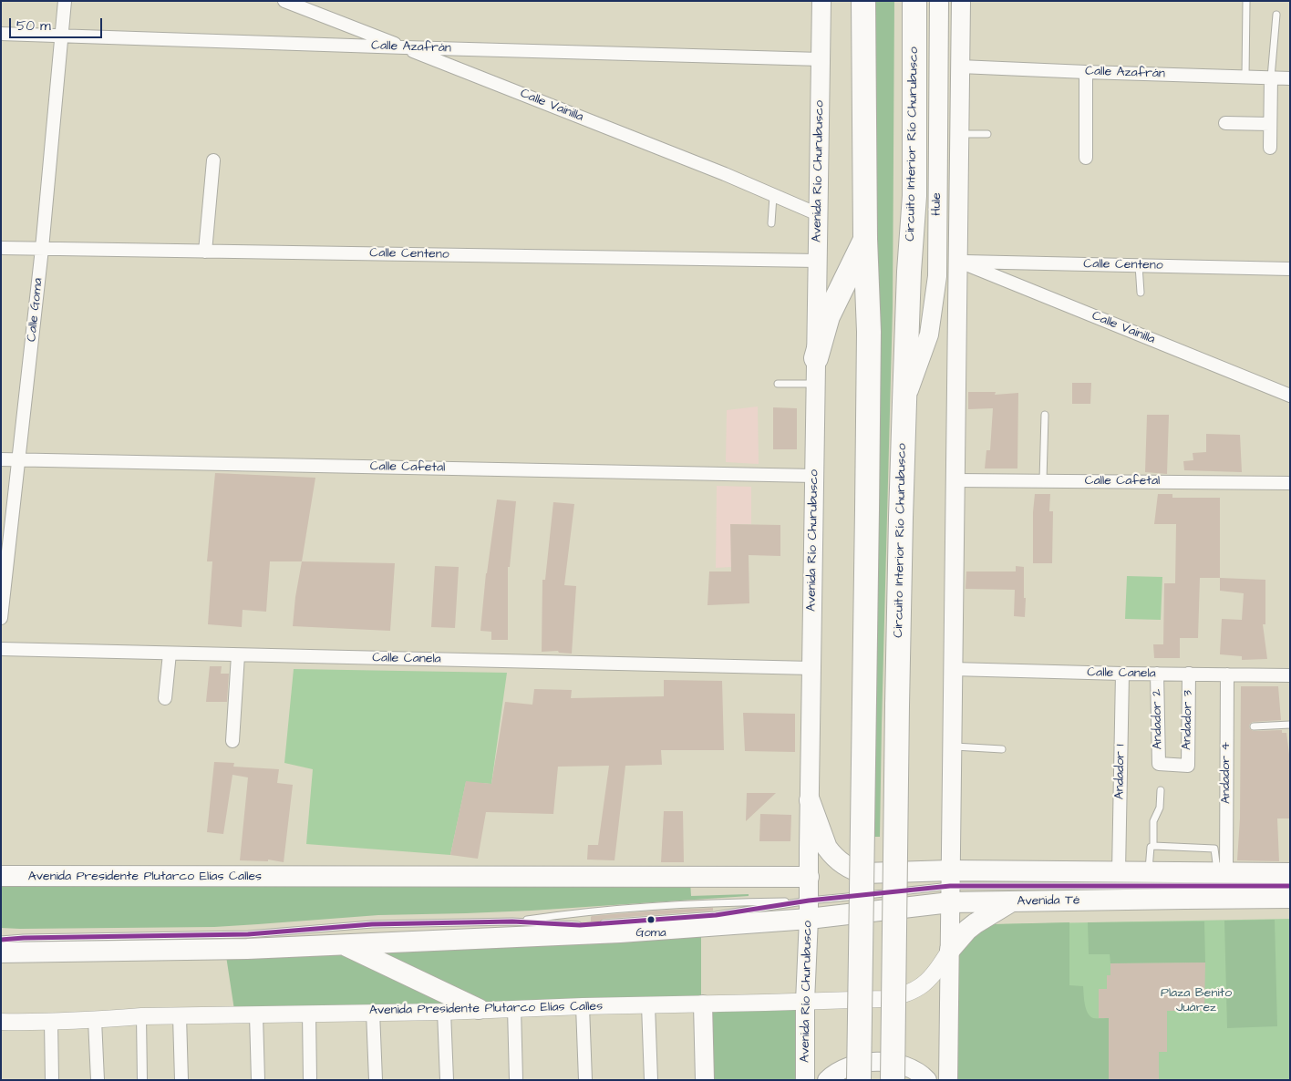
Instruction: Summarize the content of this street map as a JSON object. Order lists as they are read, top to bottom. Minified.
{"streets":{"highway":["Circuito Interior Río Churubusco"],"main road":["Avenida Río Churubusco","Hule","Avenida Presidente Plutarco Elías Calles","Avenida Té"],"street":["Calle Azafrán","Calle Vainilla","Calle Centeno","Calle Goma","Calle Cafetal","Calle Canela","Andador 2","Andador 3","Andador 1","Andador 4"]},"crossings":[["Calle Azafrán","Calle Vainilla"],["Calle Azafrán","Avenida Río Churubusco"],["Calle Azafrán","Calle Goma"],["Calle Vainilla","Avenida Río Churubusco"],["Calle Vainilla","Calle Centeno"],["Circuito Interior Río Churubusco","Hule"],["Avenida Río Churubusco","Calle Centeno"],["Avenida Río Churubusco","Calle Cafetal"],["Avenida Río Churubusco","Calle Canela"],["Avenida Río Churubusco","Avenida Presidente Plutarco Elías Calles"],["Avenida Río Churubusco","Avenida Té"],["Calle Centeno","Calle Goma"],["Calle Goma","Calle Cafetal"],["Calle Canela","Andador 2"],["Calle Canela","Andador 3"],["Calle Canela","Andador 1"],["Calle Canela","Andador 4"],["Andador 2","Andador 3"],["Andador 1","Avenida Té"],["Andador 4","Avenida Té"]],"parks":["Plaza Benito Juárez"],"places":["Goma"],"scale_bar":"50 m"}
